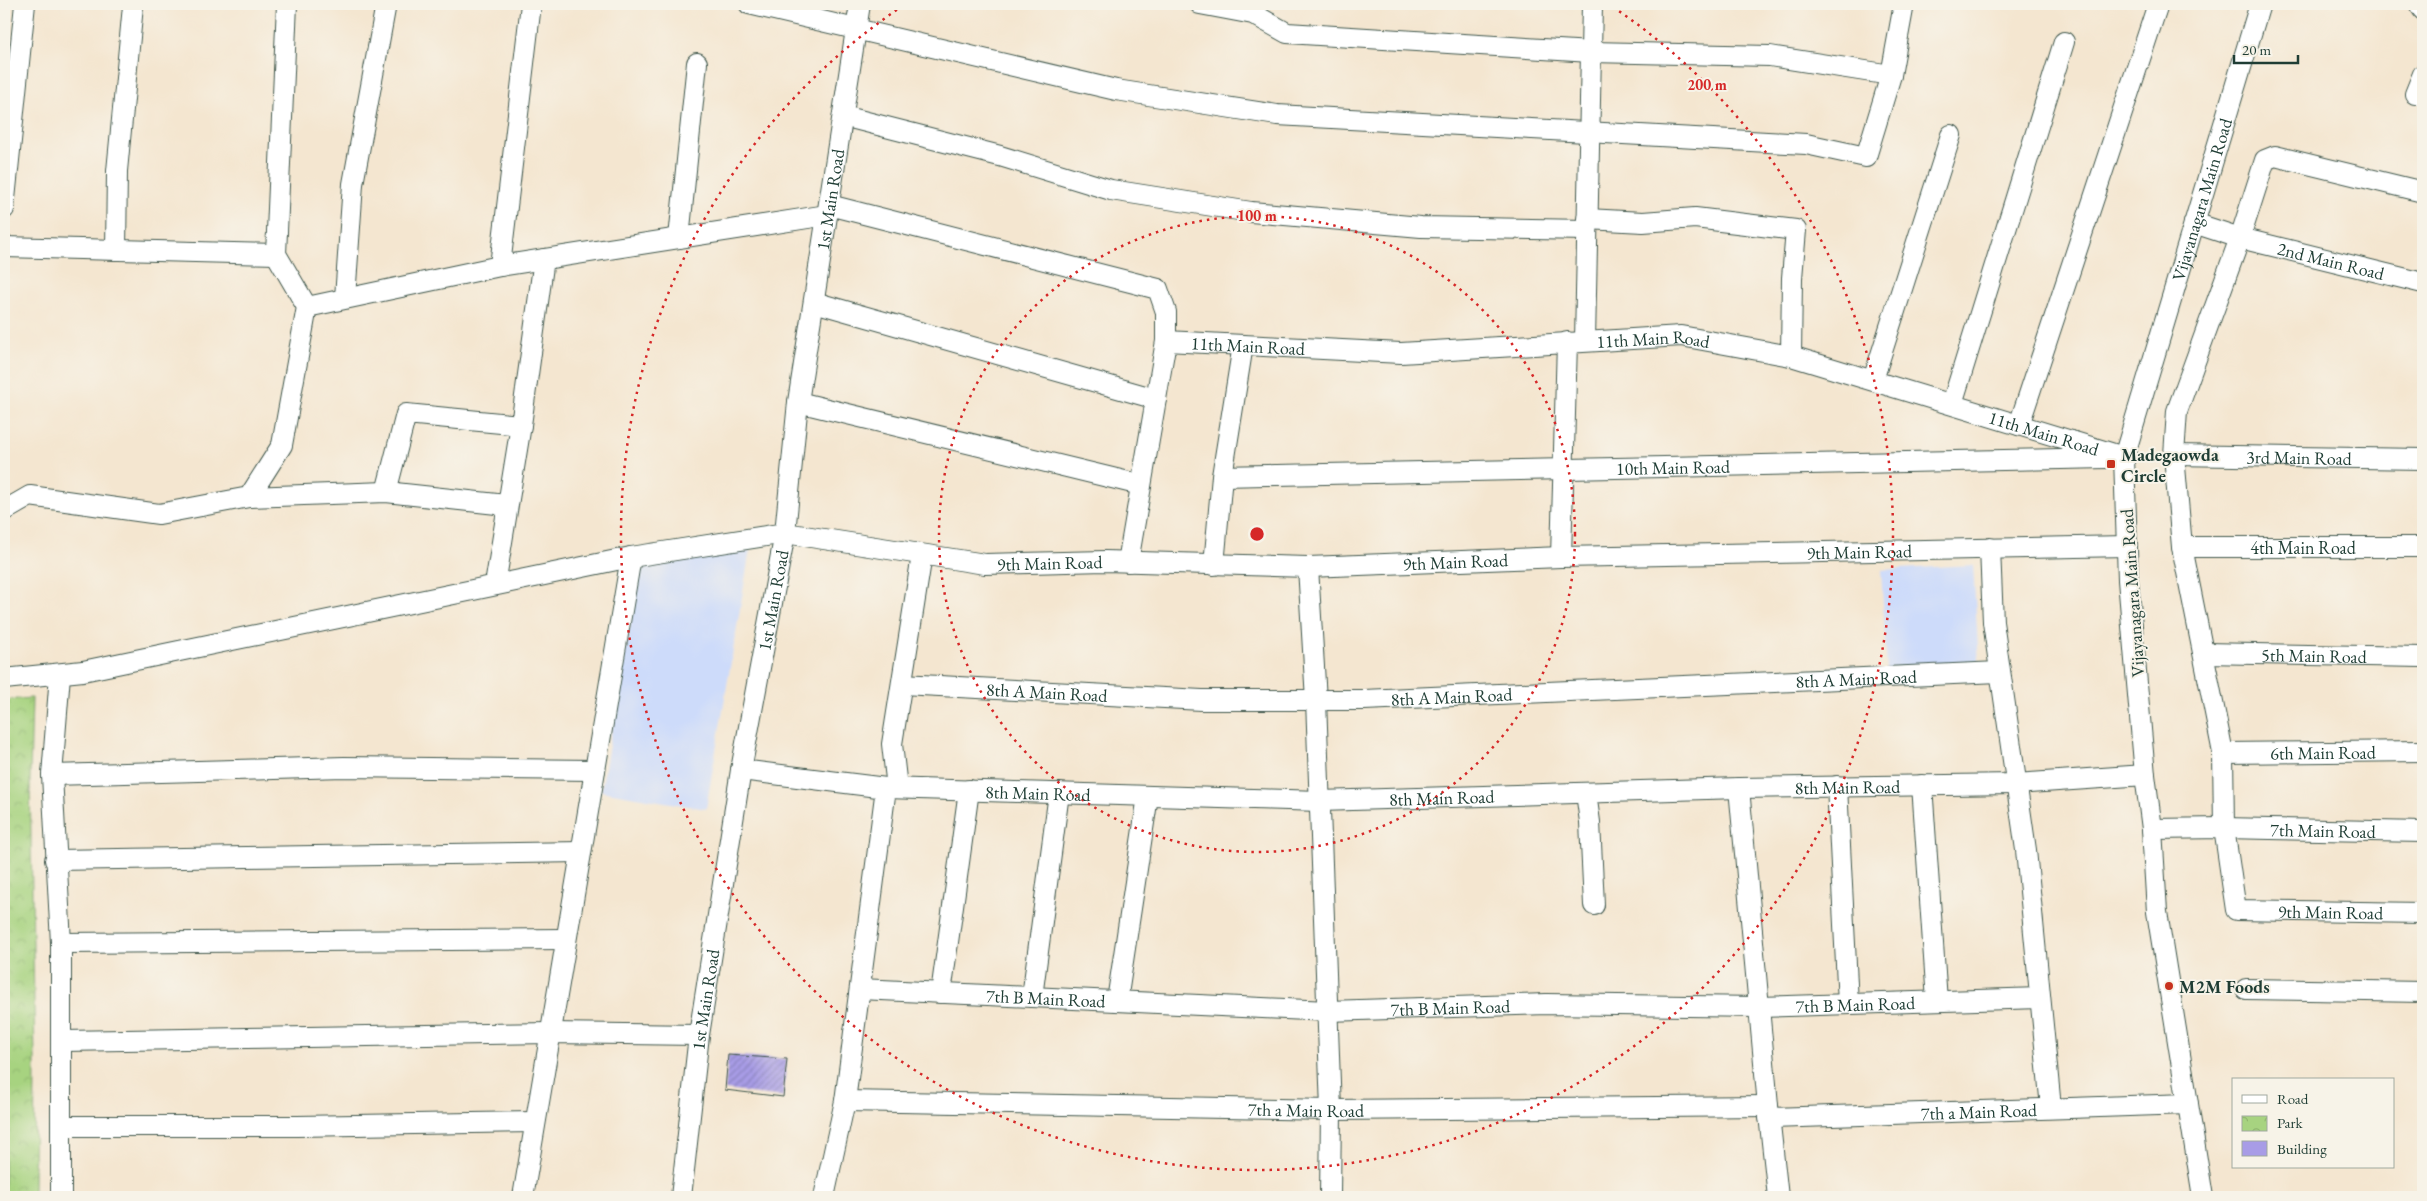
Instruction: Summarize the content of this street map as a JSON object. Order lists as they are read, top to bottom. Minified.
{"streets":{"street":["Vijayanagara Main Road","1st Main Road","2nd Main Road","11th Main Road","3rd Main Road","10th Main Road","4th Main Road","9th Main Road","5th Main Road","8th A Main Road","6th Main Road","8th Main Road","7th Main Road","7th B Main Road","7th a Main Road"]},"crossings":[["Vijayanagara Main Road","2nd Main Road"],["Vijayanagara Main Road","11th Main Road"],["Vijayanagara Main Road","10th Main Road"],["Vijayanagara Main Road","9th Main Road"],["Vijayanagara Main Road","8th Main Road"],["Vijayanagara Main Road","7th Main Road"],["Vijayanagara Main Road","7th a Main Road"],["1st Main Road","9th Main Road"],["1st Main Road","8th Main Road"],["11th Main Road","10th Main Road"],["9th Main Road","7th Main Road"]],"places":{"transit":["Madegaowda Circle"],"other":["M2M Foods"]},"legend":["Road","Park","Building"],"scale_bar":"20 m","rings":["200 m","100 m"]}
